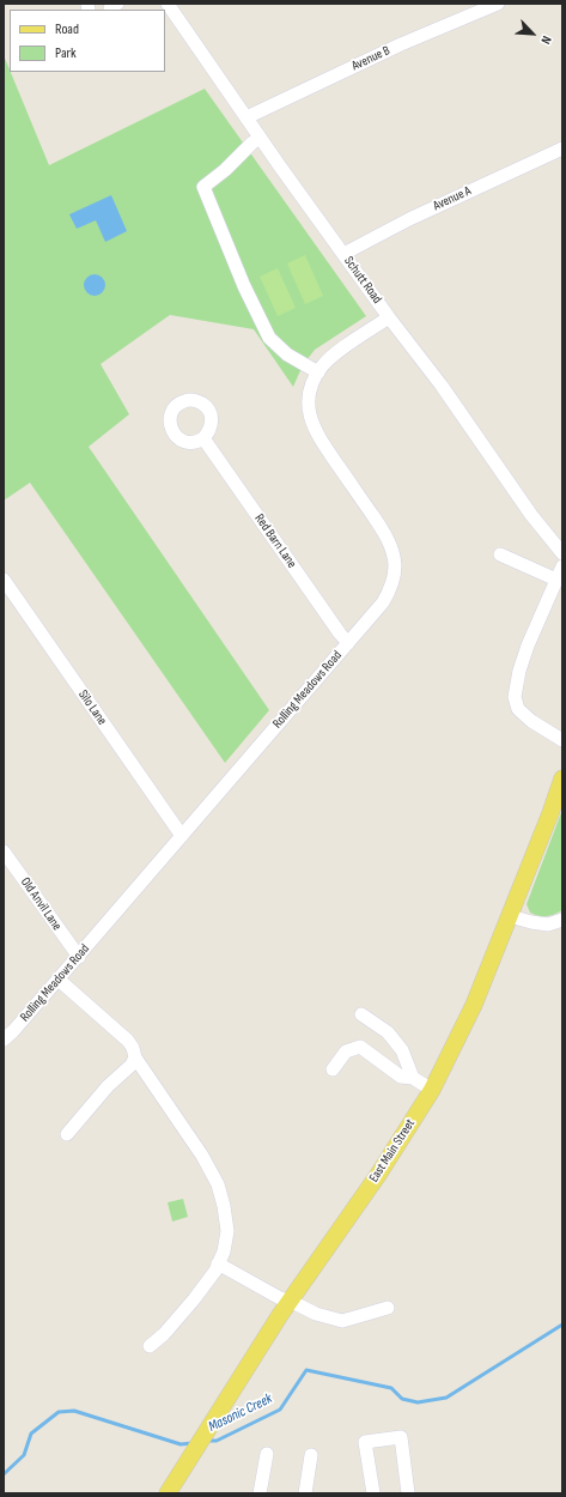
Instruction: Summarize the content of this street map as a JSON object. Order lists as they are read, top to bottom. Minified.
{"streets":{"main road":["East Main Street"],"street":["Avenue B","Avenue A","Schutt Road","Red Barn Lane","Rolling Meadows Road","Silo Lane","Old Anvil Lane"]},"crossings":[["Avenue B","Schutt Road"],["Avenue A","Schutt Road"],["Schutt Road","Rolling Meadows Road"],["Red Barn Lane","Rolling Meadows Road"],["Rolling Meadows Road","Silo Lane"],["Rolling Meadows Road","Old Anvil Lane"]],"water":["Masonic Creek"],"legend":["Road","Park"],"north":"bottom right"}
